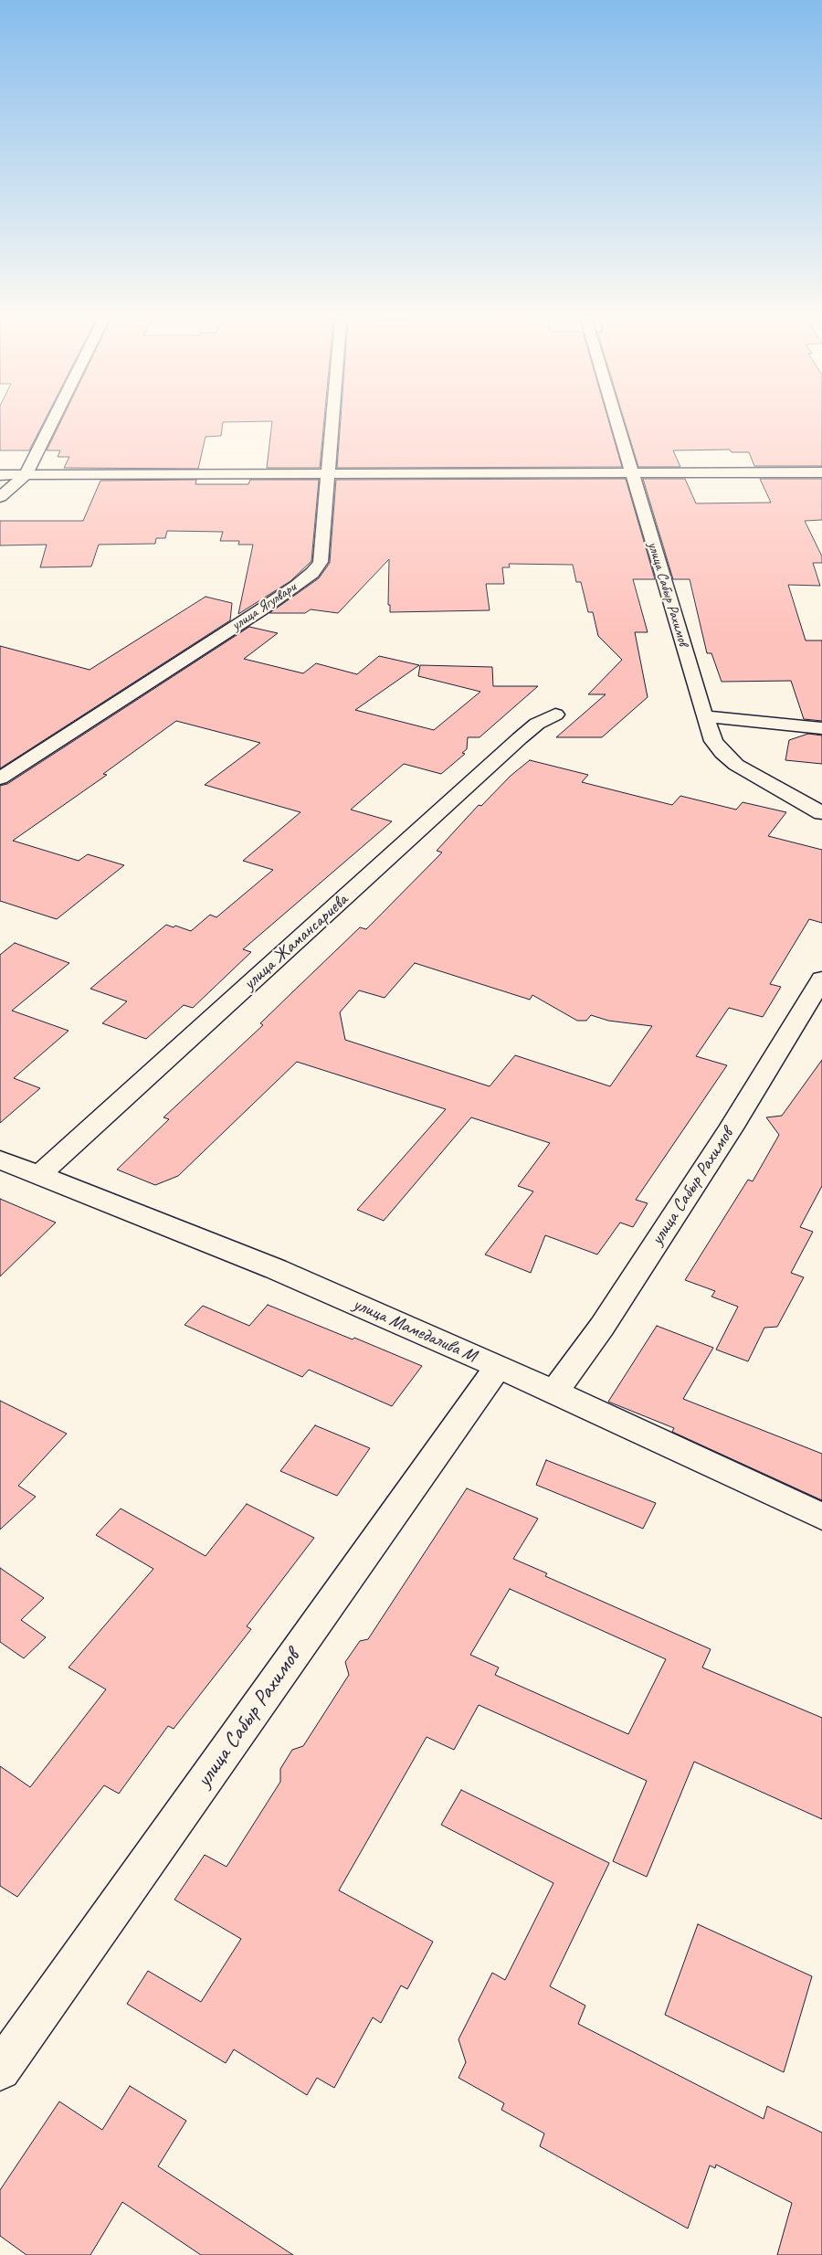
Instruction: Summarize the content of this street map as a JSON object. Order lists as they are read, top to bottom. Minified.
{"streets":{"street":["улица Сабыр Рахимов","улица Ягулвари","улица Жамансариева","улица Мамедалива М"]},"crossings":[["улица Сабыр Рахимов","улица Мамедалива М"],["улица Жамансариева","улица Мамедалива М"]]}
